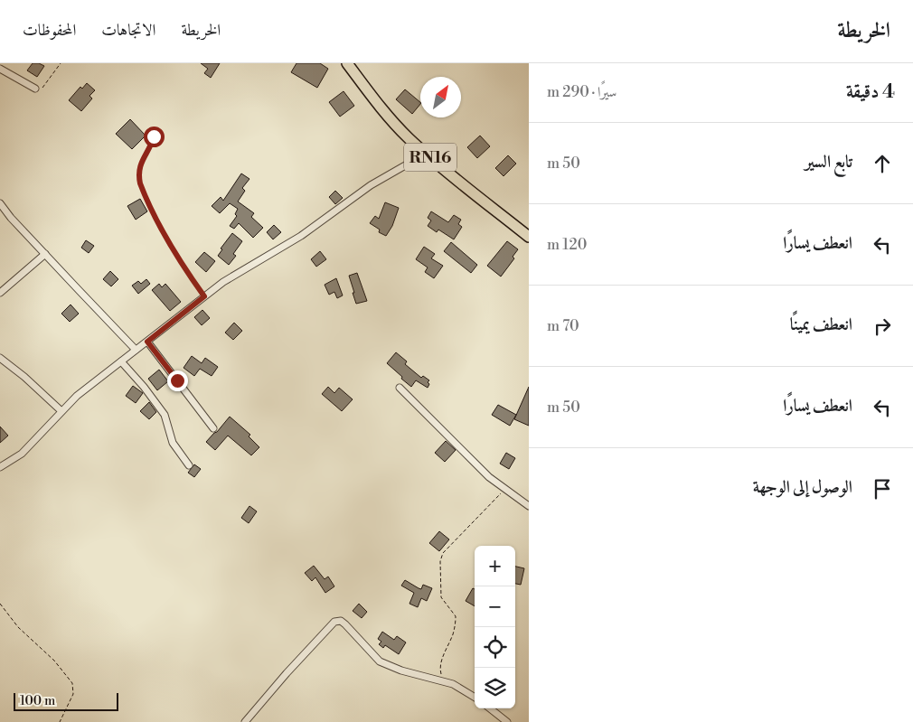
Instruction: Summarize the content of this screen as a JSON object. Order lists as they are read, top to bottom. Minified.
{"streets":{"main road":["RN16"]},"scale_bar":"100 m","north":"top right","page":{"header":"الخريطة","nav":["الخريطة","الاتجاهات","المحفوظات"],"heading":["4 دقيقة","سيرًا · 290 m"],"list":[["تابع السير","50 m"],["انعطف يسارًا","120 m"],["انعطف يمينًا","70 m"],["انعطف يسارًا","50 m"],"الوصول إلى الوجهة"],"map_buttons":["+","−"],"scale":"100 m"}}
